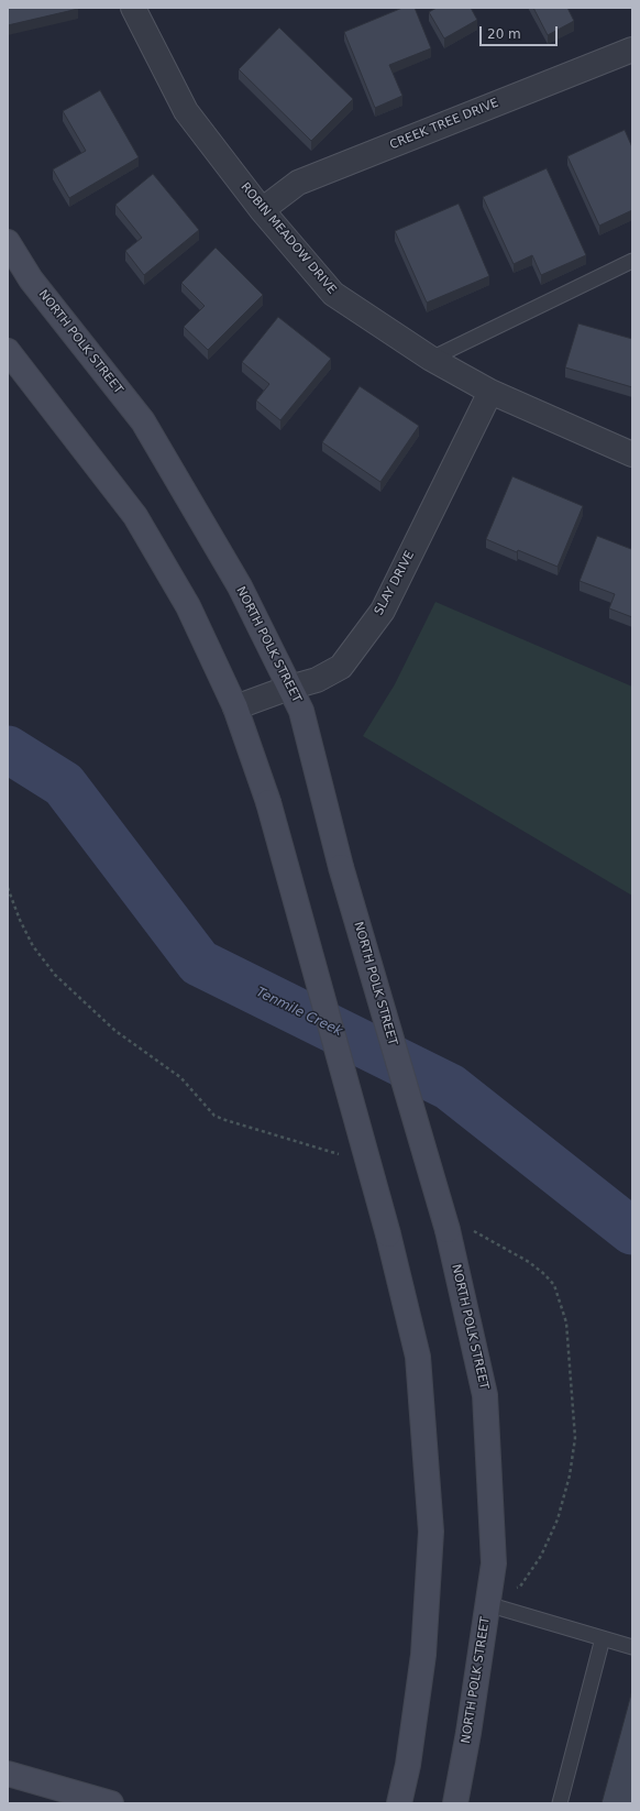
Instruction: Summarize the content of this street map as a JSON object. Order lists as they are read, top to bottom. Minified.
{"streets":{"main road":["NORTH POLK STREET"],"street":["CREEK TREE DRIVE","ROBIN MEADOW DRIVE","SLAY DRIVE"]},"crossings":[["CREEK TREE DRIVE","ROBIN MEADOW DRIVE"],["ROBIN MEADOW DRIVE","SLAY DRIVE"],["NORTH POLK STREET","SLAY DRIVE"]],"water":["Tenmile Creek"],"scale_bar":"20 m"}
